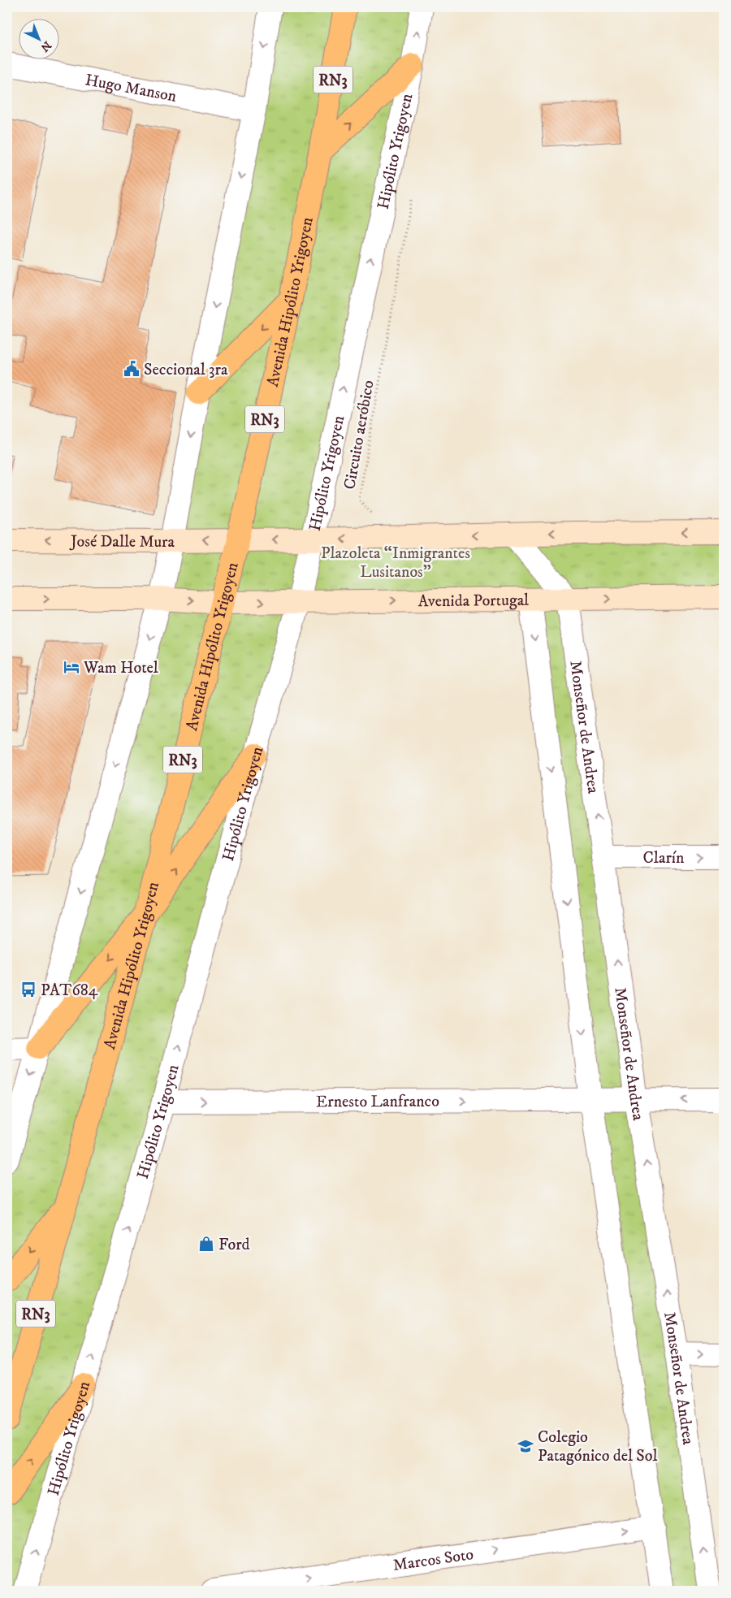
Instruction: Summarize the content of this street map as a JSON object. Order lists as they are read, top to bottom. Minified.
{"streets":{"highway":["RN3","Avenida Hipólito Yrigoyen"],"main road":["José Dalle Mura","Avenida Portugal"],"street":["Hugo Manson","Hipólito Yrigoyen","Monseñor de Andrea","Clarín","Ernesto Lanfranco","Marcos Soto"],"path":["Circuito aeróbico"]},"crossings":[["Hipólito Yrigoyen","Avenida Portugal"],["Hipólito Yrigoyen","Ernesto Lanfranco"],["Avenida Hipólito Yrigoyen","José Dalle Mura"],["Avenida Hipólito Yrigoyen","Avenida Portugal"],["Avenida Portugal","Monseñor de Andrea"],["Monseñor de Andrea","Clarín"],["Monseñor de Andrea","Ernesto Lanfranco"]],"one_way":["Clarín","Marcos Soto"],"parks":["Plazoleta “Inmigrantes Lusitanos”"],"places":{"public building":["Seccional 3ra"],"hotel":["Wam Hotel"],"bus stop":["PAT684"],"shop":["Ford"],"school or university":["Colegio Patagónico del Sol"]},"north":"bottom right"}
